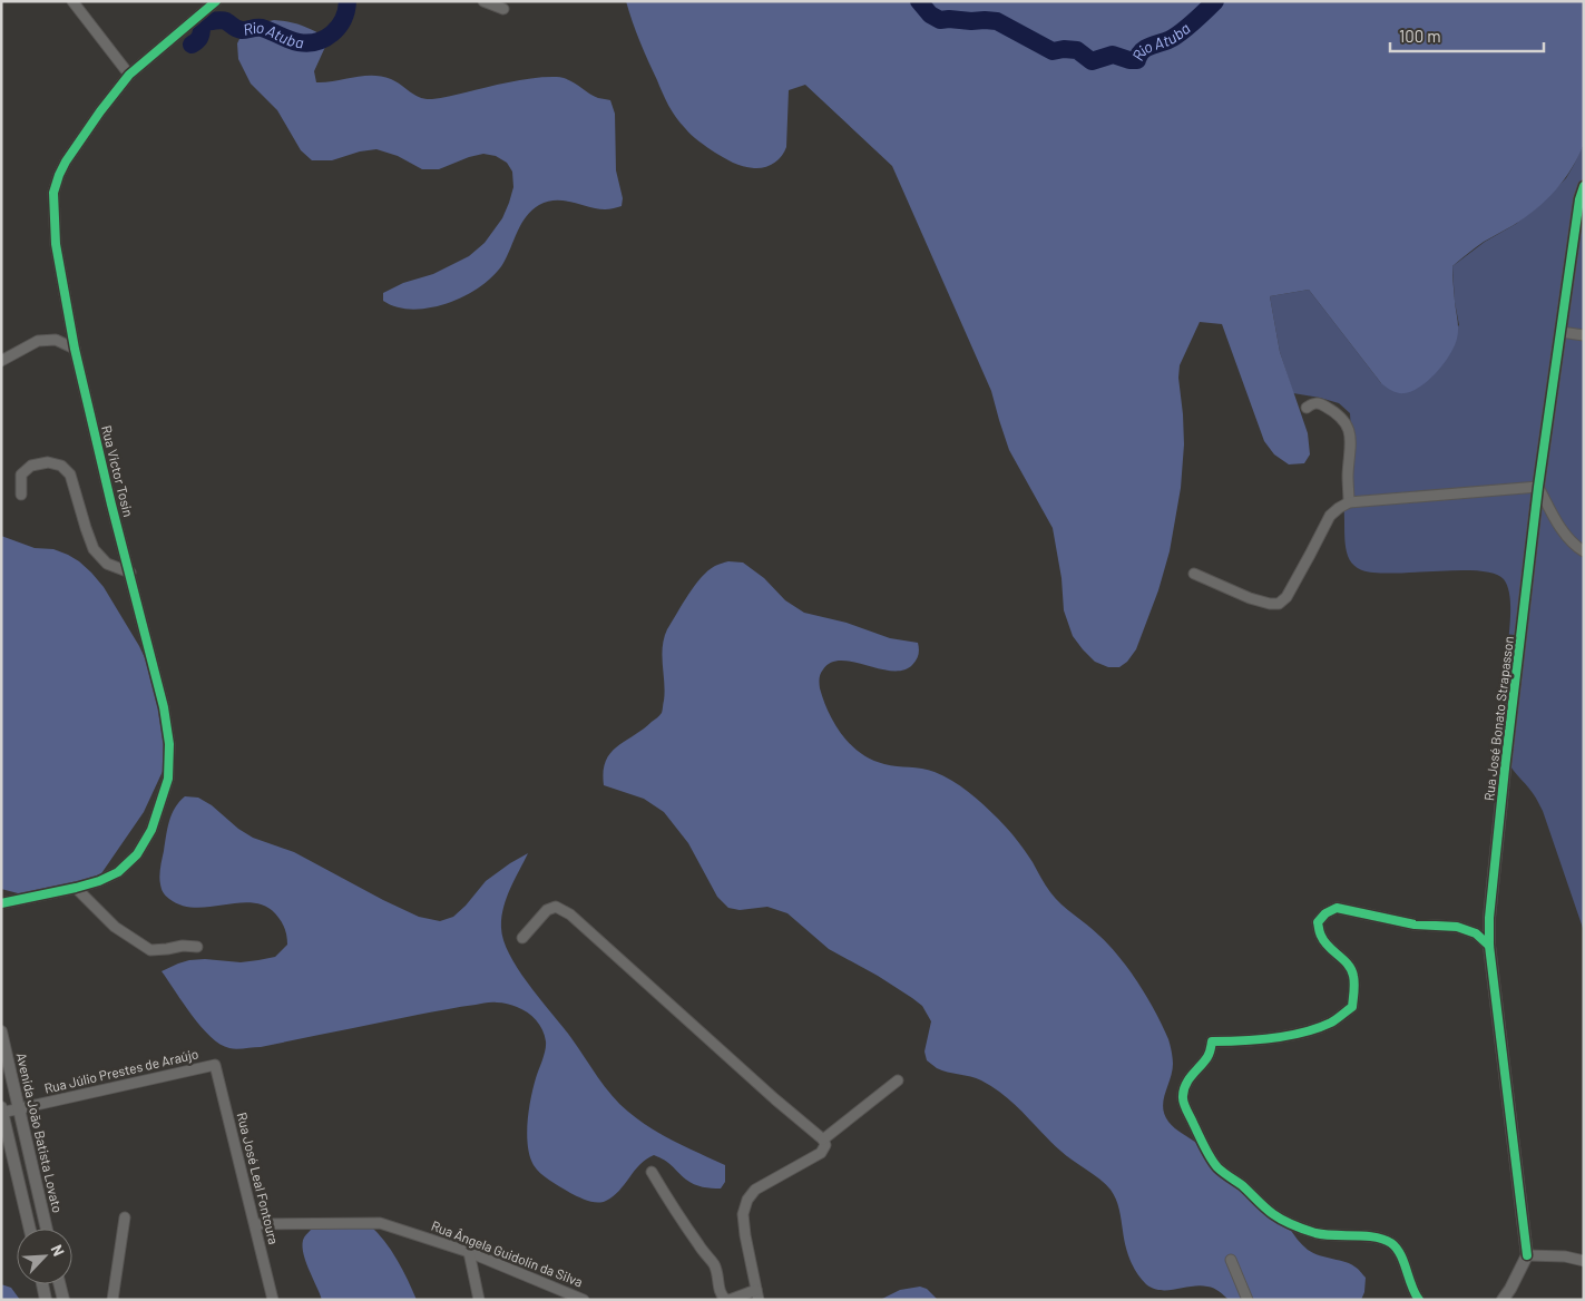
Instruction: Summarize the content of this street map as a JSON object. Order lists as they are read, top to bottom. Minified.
{"streets":{"street":["Rua Victor Tosin","Rua José Bonato Strapasson","Rua Júlio Prestes de Araújo","Avenida João Batista Lovato","Rua José Leal Fontoura","Rua Ângela Guidolin da Silva"]},"crossings":[["Rua Júlio Prestes de Araújo","Avenida João Batista Lovato"],["Rua Júlio Prestes de Araújo","Rua José Leal Fontoura"],["Rua José Leal Fontoura","Rua Ângela Guidolin da Silva"]],"water":["Rio Atuba"],"scale_bar":"100 m","north":"top right"}
